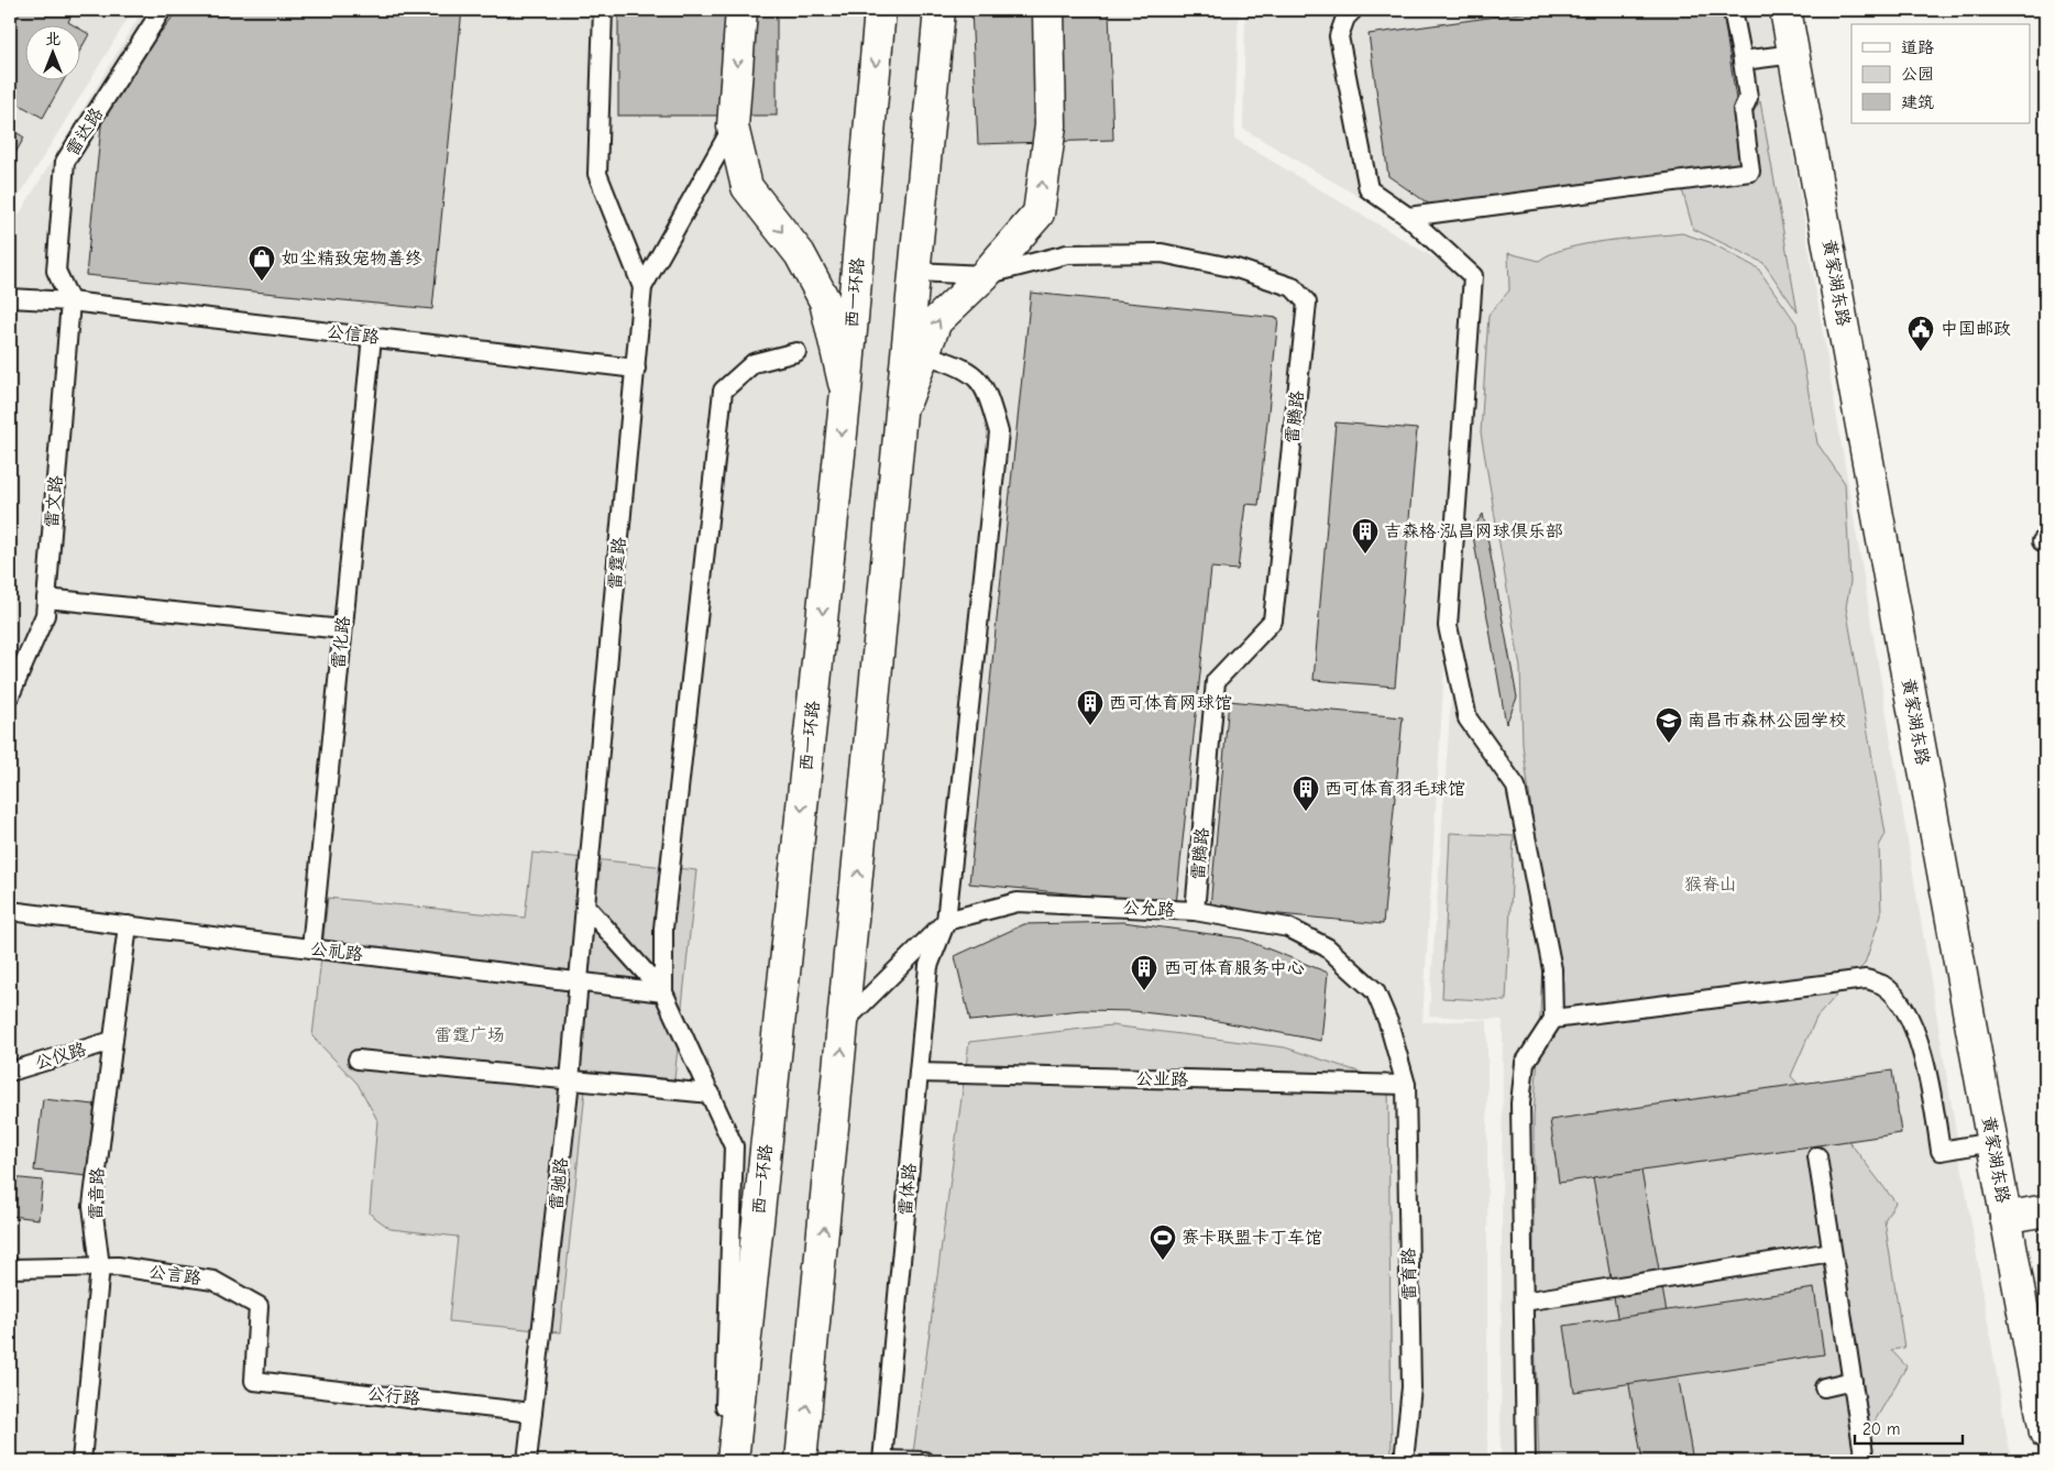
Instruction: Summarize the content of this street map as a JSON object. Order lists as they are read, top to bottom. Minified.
{"streets":{"main road":["黄家湖东路","西一环路"],"lane":["雷达路","公信路","雷腾路","雷文路","雷霆路","雷化路","公允路","公礼路","公仪路","公业路","雷驰路","雷体路","雷音路","雷育路","公言路","公行路"]},"crossings":[["雷达路","公信路"],["雷达路","雷文路"],["公信路","雷文路"],["公信路","雷霆路"],["公信路","雷化路"],["雷腾路","公允路"],["雷霆路","雷驰路"],["雷化路","公礼路"],["公允路","公业路"],["公允路","雷体路"],["公允路","雷育路"],["公礼路","雷驰路"],["公礼路","雷音路"],["公仪路","雷音路"],["公业路","雷体路"],["公业路","雷育路"],["雷驰路","公行路"],["雷音路","公言路"],["公言路","公行路"]],"parks":["猴脊山","雷霆广场"],"places":{"shop":["如尘精致宠物善终"],"public building":["中国邮政"],"building":["吉森格·泓昌网球俱乐部","西可体育网球馆","西可体育羽毛球馆","西可体育服务中心"],"school or university":["南昌市森林公园学校"],"sports":["赛卡联盟卡丁车馆"]},"legend":["道路","公园","建筑"],"scale_bar":"20 m","north":"top"}
